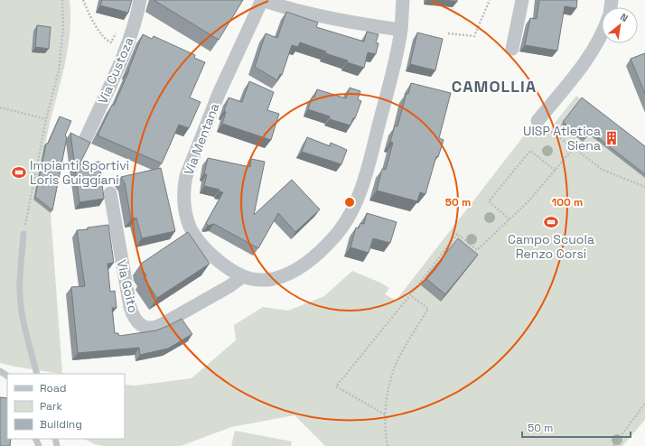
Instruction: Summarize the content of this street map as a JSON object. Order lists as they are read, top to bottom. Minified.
{"streets":{"street":["Via Custoza","Via Mentana","Via Goito"]},"crossings":[["Via Mentana","Via Goito"]],"districts":["CAMOLLIA"],"places":{"building":["UISP Atletica Siena"],"sports":["Impianti Sportivi Loris Guiggiani","Campo Scuola Renzo Corsi"]},"legend":["Road","Park","Building"],"scale_bar":"50 m","north":"top right","rings":["50 m","100 m"]}
